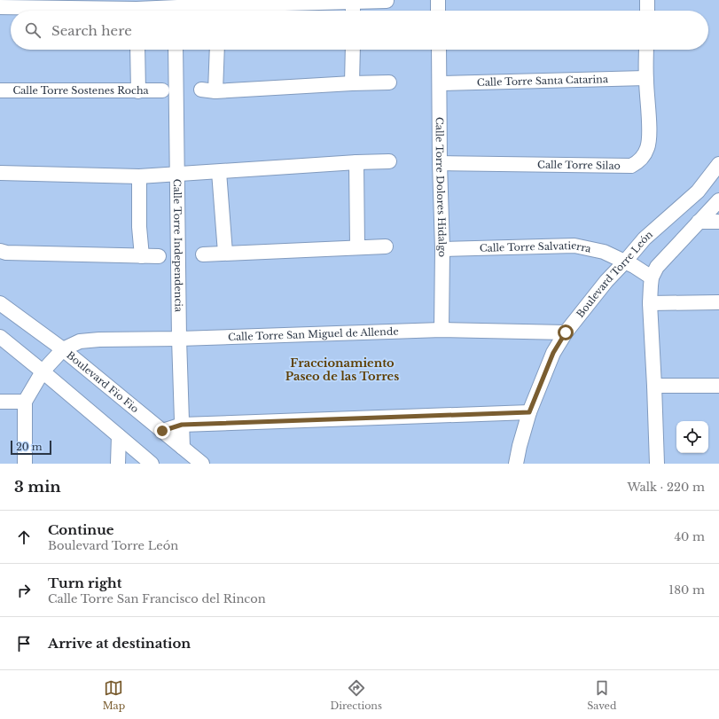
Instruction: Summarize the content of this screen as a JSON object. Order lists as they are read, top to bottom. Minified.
{"streets":{"street":["Calle Torre Santa Catarina","Calle Torre Sostenes Rocha","Calle Torre Silao","Calle Torre Dolores Hidalgo","Calle Torre Independencia","Calle Torre Salvatierra","Boulevard Torre León","Calle Torre San Miguel de Allende","Boulevard Fio Fio"]},"crossings":[["Calle Torre Santa Catarina","Calle Torre Silao"],["Calle Torre Santa Catarina","Calle Torre Dolores Hidalgo"],["Calle Torre Silao","Calle Torre Dolores Hidalgo"],["Calle Torre Dolores Hidalgo","Calle Torre Salvatierra"],["Calle Torre Dolores Hidalgo","Calle Torre San Miguel de Allende"],["Calle Torre Independencia","Calle Torre San Miguel de Allende"],["Calle Torre Independencia","Boulevard Fio Fio"],["Calle Torre Salvatierra","Boulevard Torre León"],["Boulevard Torre León","Calle Torre San Miguel de Allende"],["Calle Torre San Miguel de Allende","Boulevard Fio Fio"]],"districts":["Fraccionamiento Paseo de las Torres"],"scale_bar":"20 m","page":{"search":"Search here","scale":"20 m","heading":["3 min","Walk · 220 m"],"list":[["Continue","Boulevard Torre León","40 m"],["Turn right","Calle Torre San Francisco del Rincon","180 m"],"Arrive at destination"],"nav":["Map","Directions","Saved"]}}
